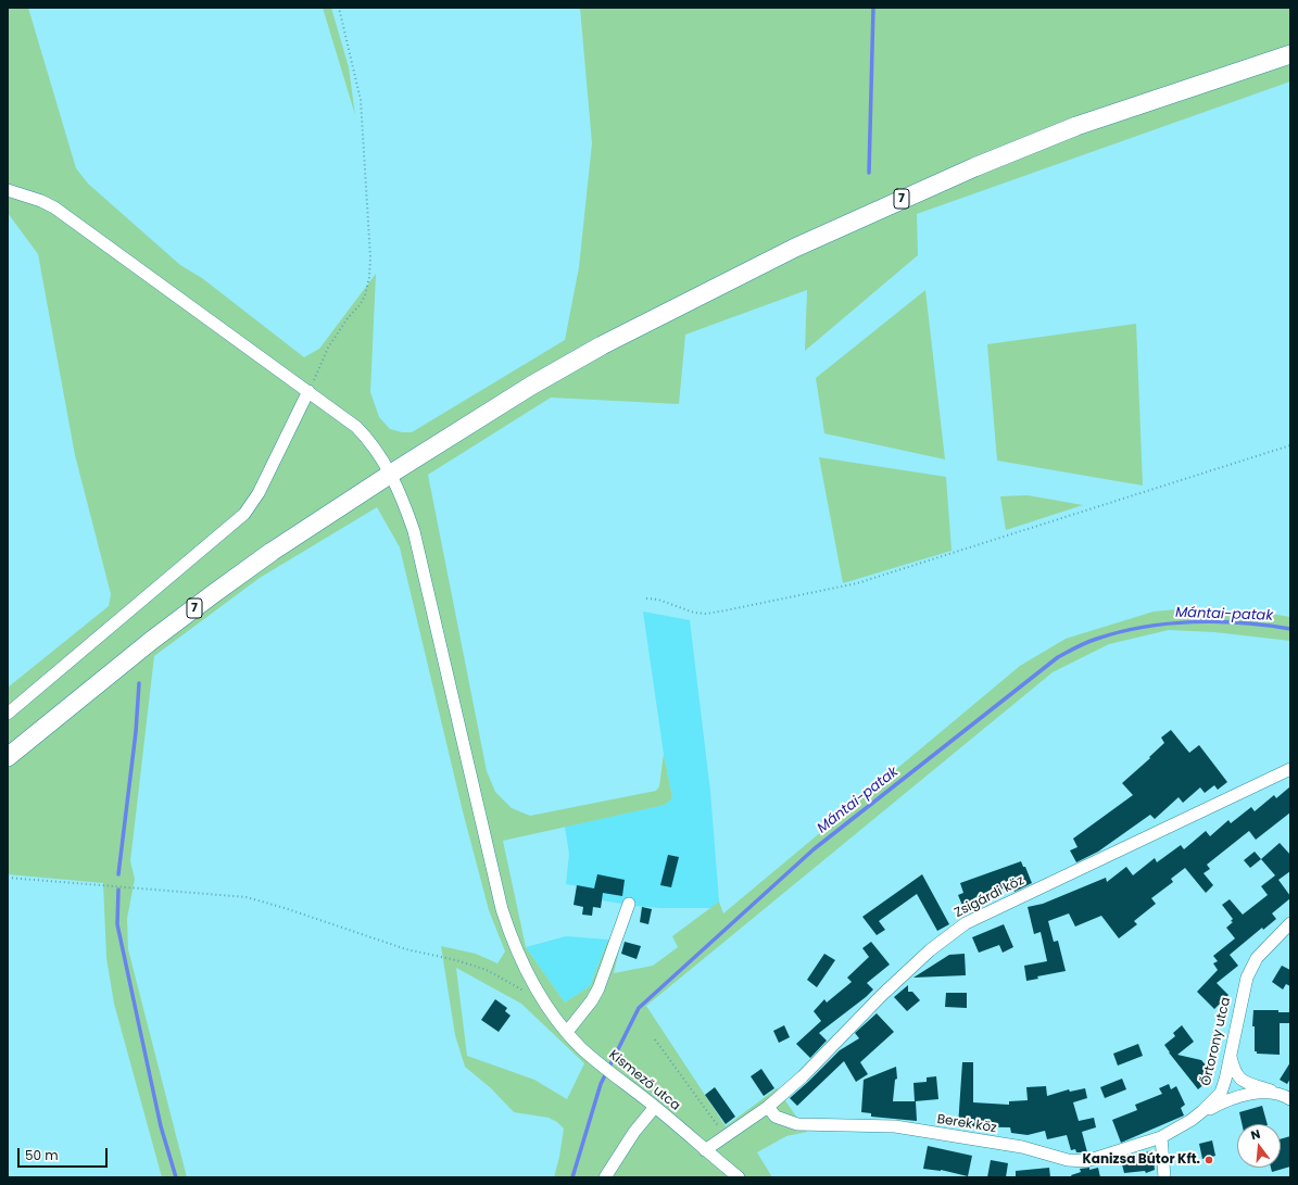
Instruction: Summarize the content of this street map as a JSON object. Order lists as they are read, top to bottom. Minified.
{"streets":{"main road":["7"],"street":["Zsigárdi köz","Őrtorony utca","Kismező utca","Berek köz"]},"crossings":[["7","Kismező utca"],["Zsigárdi köz","Kismező utca"],["Zsigárdi köz","Berek köz"],["Őrtorony utca","Berek köz"]],"water":["Mántai-patak"],"places":["Kanizsa Bútor Kft."],"scale_bar":"50 m","north":"top"}
